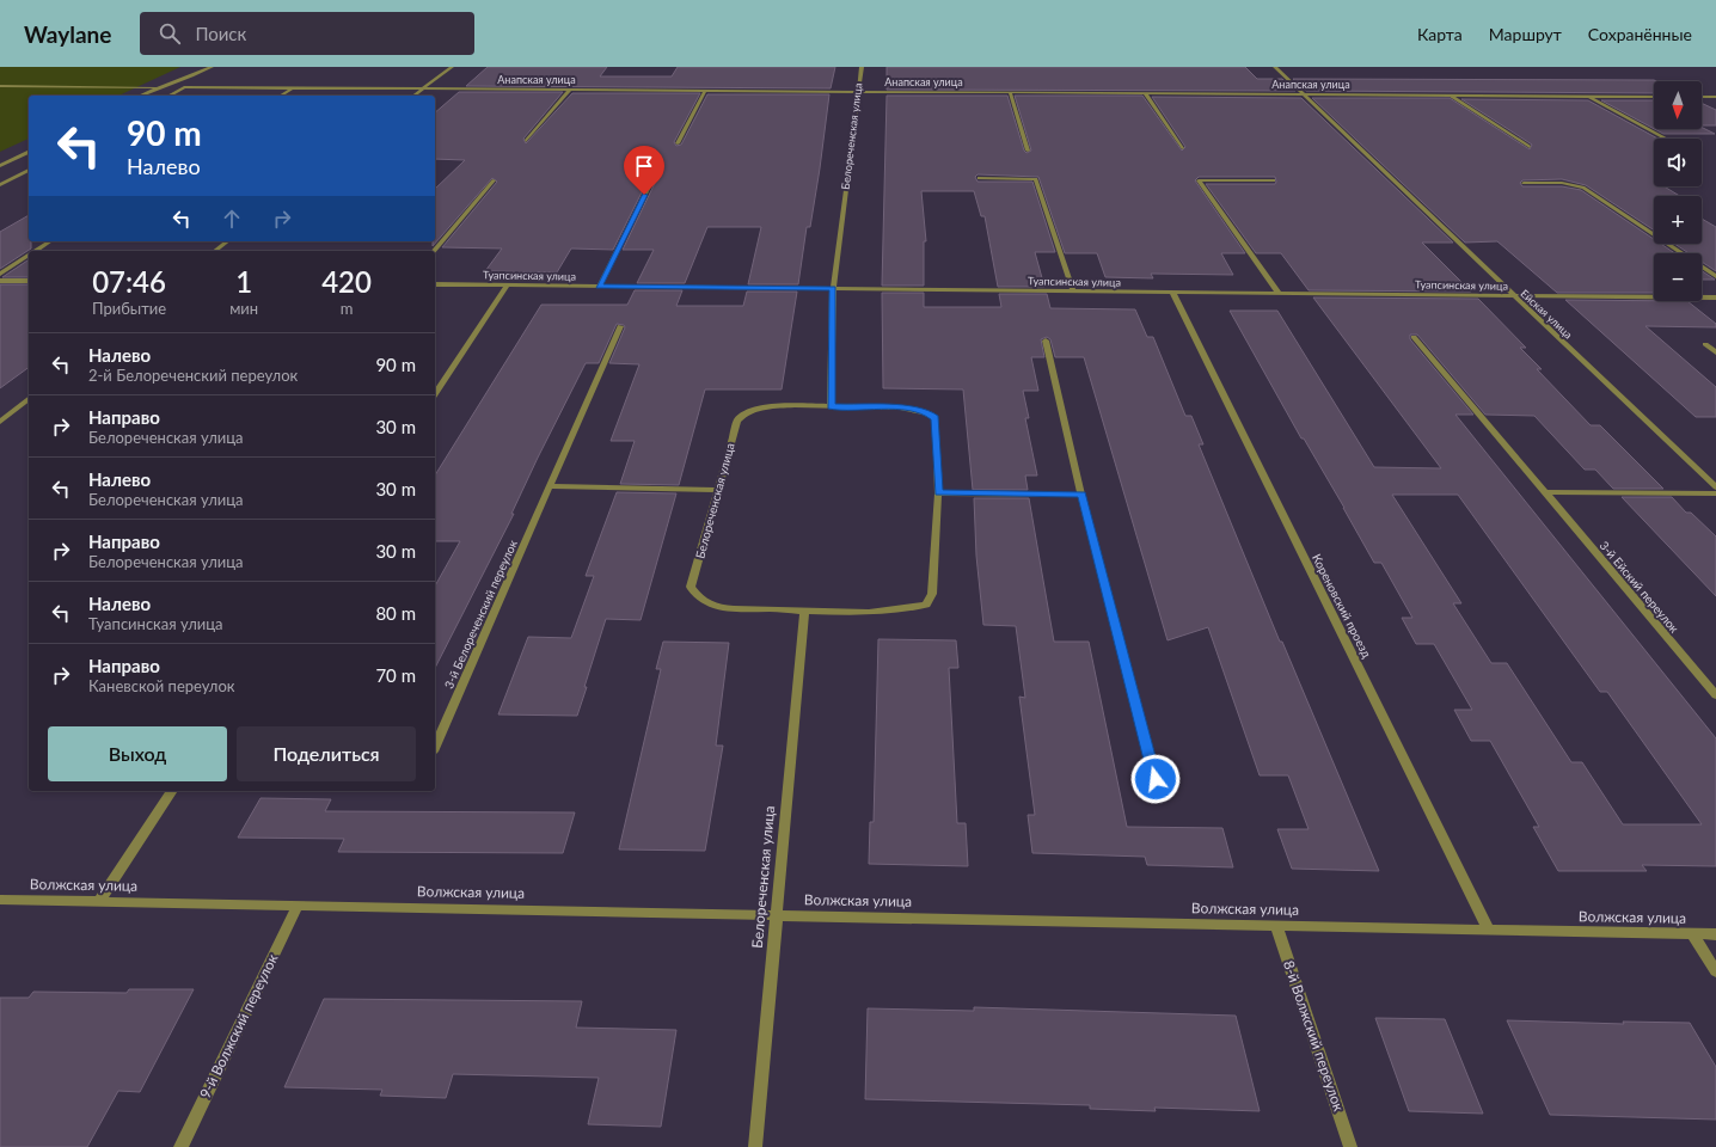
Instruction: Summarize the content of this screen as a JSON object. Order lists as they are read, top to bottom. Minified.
{"streets":{"street":["Анапская улица","Белореченская улица","Туапсинская улица","Ейская улица","3-й Ейский переулок","Кореновский проезд","3-й Белореченский переулок","Волжская улица","9-й Волжский переулок","8-й Волжский переулок"]},"crossings":[["Анапская улица","Белореченская улица"],["Анапская улица","Ейская улица"],["Белореченская улица","Туапсинская улица"],["Белореченская улица","Волжская улица"],["Туапсинская улица","Ейская улица"],["Туапсинская улица","Кореновский проезд"],["Кореновский проезд","Волжская улица"],["Волжская улица","9-й Волжский переулок"],["Волжская улица","8-й Волжский переулок"]],"north":"bottom","page":{"header":"Waylane","search":"Поиск","nav":["Карта","Маршрут","Сохранённые"],"map_buttons":["+","−"],"turn":["90 m","Налево"],"eta":["07:46","Прибытие","1","мин","420","m"],"list":[{"name":"Налево","note":"2-й Белореченский переулок","value":"90 m"},{"name":"Направо","note":"Белореченская улица","value":"30 m"},{"name":"Налево","note":"Белореченская улица","value":"30 m"},{"name":"Направо","note":"Белореченская улица","value":"30 m"},{"name":"Налево","note":"Туапсинская улица","value":"80 m"},{"name":"Направо","note":"Каневской переулок","value":"70 m"}],"buttons":["Выход","Поделиться"]}}
